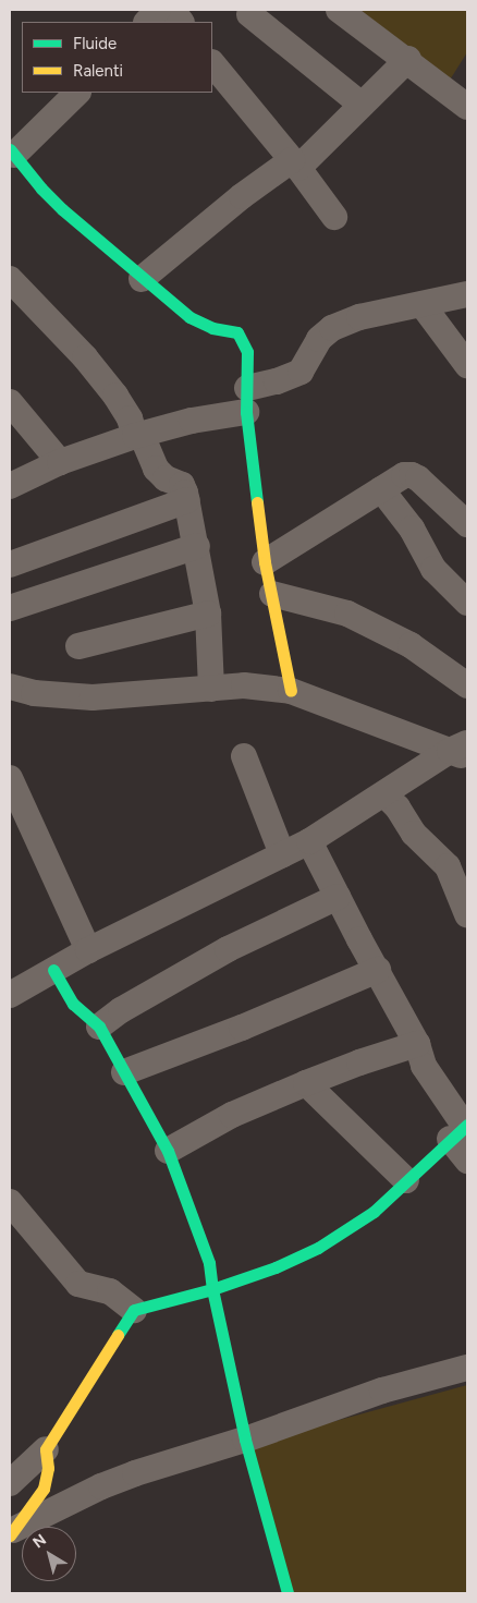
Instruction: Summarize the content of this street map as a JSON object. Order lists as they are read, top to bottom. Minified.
{"legend":["Fluide","Ralenti"],"north":"top left"}
